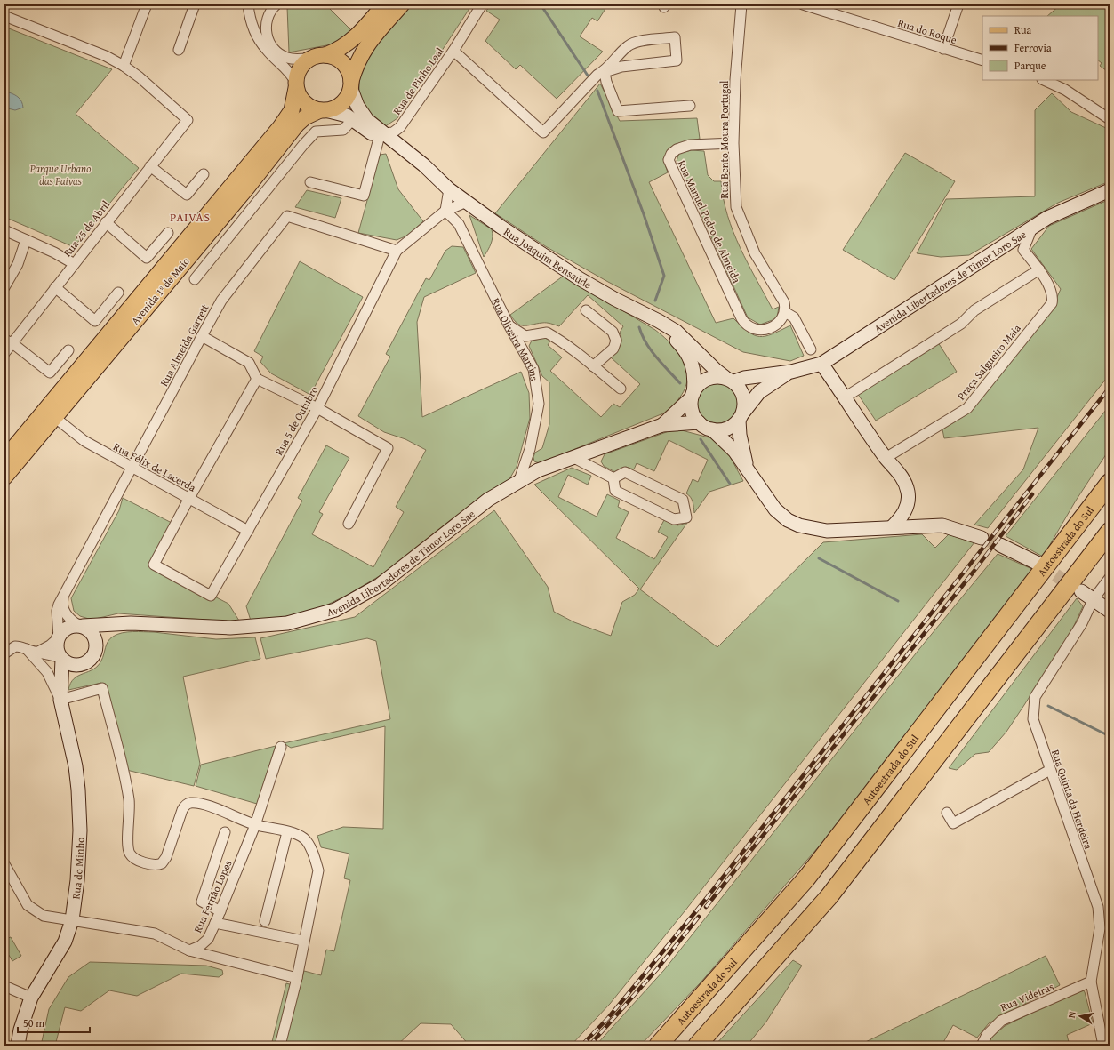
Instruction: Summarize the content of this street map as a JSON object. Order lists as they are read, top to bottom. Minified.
{"streets":{"highway":["Autoestrada do Sul"],"main road":["Avenida 1º de Maio"],"street":["Rua do Roque","Rua de Pinho Leal","Rua Bento Moura Portugal","Rua Manuel Pedro de Almeida","Rua 25 de Abril","Rua Joaquim Bensaúde","Avenida Libertadores de Timor Loro Sae","Rua Oliveira Martins","Rua Almeida Garrett","Praça Salgueiro Maia","Rua 5 de Outubro","Rua Félix de Lacerda","Rua Quinta da Herdeira","Rua do Minho","Rua Fernão Lopes","Rua Videiras"]},"crossings":[["Rua Bento Moura Portugal","Rua Manuel Pedro de Almeida"],["Rua Joaquim Bensaúde","Avenida Libertadores de Timor Loro Sae"],["Avenida Libertadores de Timor Loro Sae","Rua Oliveira Martins"],["Avenida Libertadores de Timor Loro Sae","Rua Almeida Garrett"],["Avenida Libertadores de Timor Loro Sae","Praça Salgueiro Maia"],["Avenida Libertadores de Timor Loro Sae","Rua do Minho"],["Avenida 1º de Maio","Rua Félix de Lacerda"],["Rua Oliveira Martins","Rua 5 de Outubro"],["Rua Almeida Garrett","Rua 5 de Outubro"],["Rua Almeida Garrett","Rua Félix de Lacerda"],["Rua Almeida Garrett","Rua do Minho"],["Rua 5 de Outubro","Rua Félix de Lacerda"],["Rua Quinta da Herdeira","Rua Videiras"]],"districts":["PAIVAS"],"parks":["Parque Urbano das Paivas"],"legend":["Rua","Ferrovia","Parque"],"scale_bar":"50 m","north":"left"}
